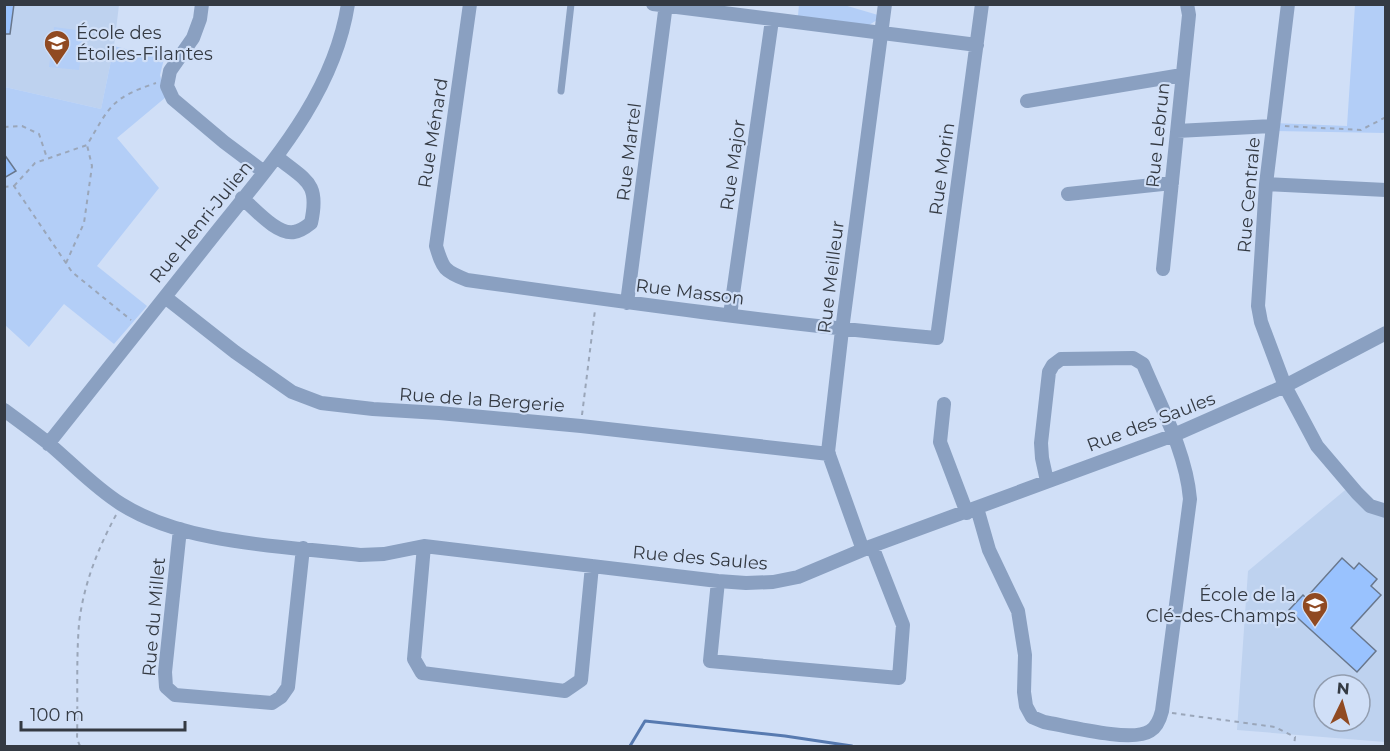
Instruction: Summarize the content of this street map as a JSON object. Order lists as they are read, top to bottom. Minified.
{"streets":{"street":["Rue Ménard","Rue Lebrun","Rue Martel","Rue Major","Rue Morin","Rue Centrale","Rue Henri-Julien","Rue Meilleur","Rue Masson","Rue de la Bergerie","Rue des Saules","Rue du Millet"]},"crossings":[["Rue Ménard","Rue Masson"],["Rue Martel","Rue Masson"],["Rue Major","Rue Masson"],["Rue Morin","Rue Masson"],["Rue Centrale","Rue des Saules"],["Rue Henri-Julien","Rue de la Bergerie"],["Rue Henri-Julien","Rue des Saules"],["Rue Meilleur","Rue Masson"],["Rue Meilleur","Rue de la Bergerie"],["Rue Meilleur","Rue des Saules"],["Rue des Saules","Rue du Millet"]],"places":{"school or university":["École des Étoiles-Filantes","École de la Clé-des-Champs"]},"scale_bar":"100 m","north":"top"}
